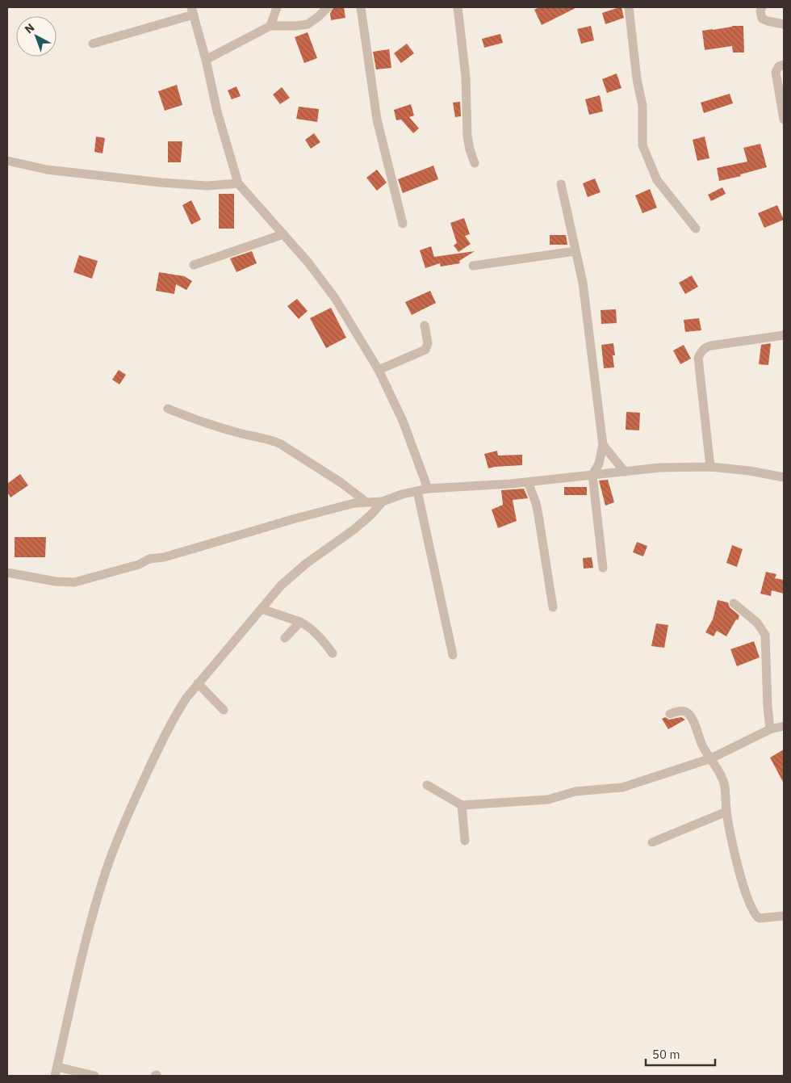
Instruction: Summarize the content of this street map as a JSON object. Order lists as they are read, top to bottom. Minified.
{"scale_bar":"50 m","north":"top left"}
